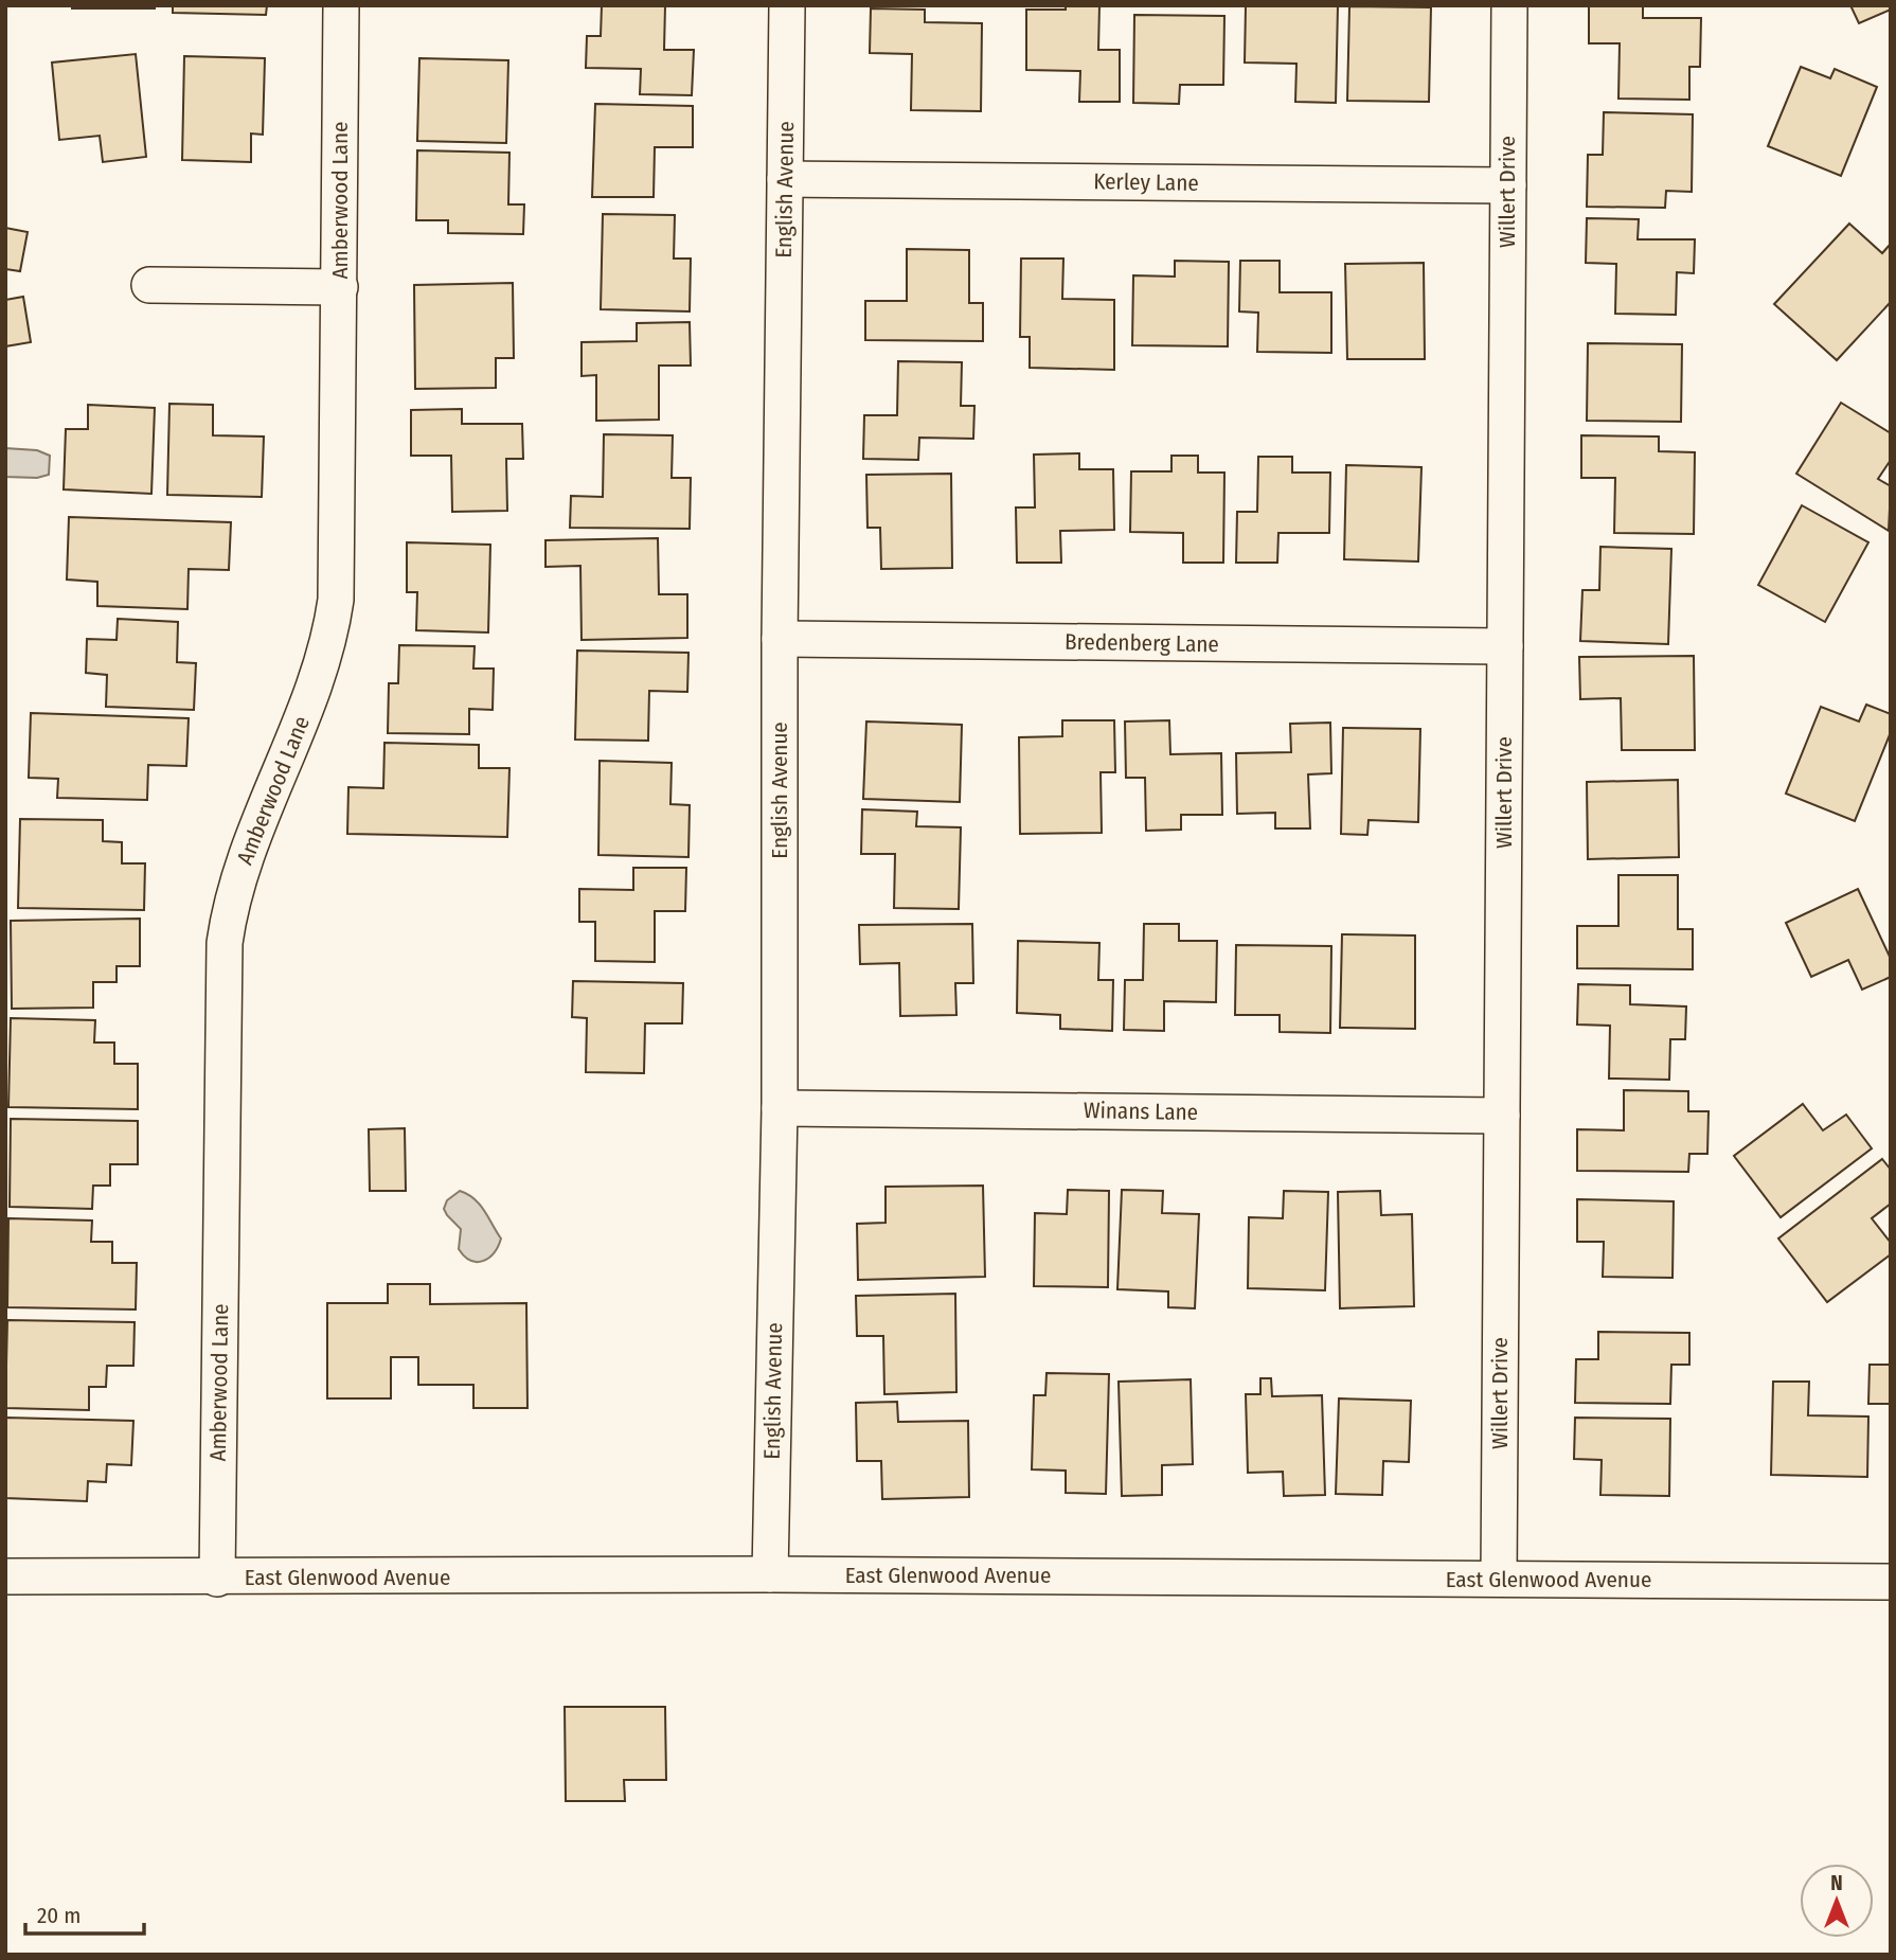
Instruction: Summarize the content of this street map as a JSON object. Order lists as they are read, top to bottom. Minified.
{"streets":{"street":["Kerley Lane","English Avenue","Willert Drive","Amberwood Lane","Bredenberg Lane","Winans Lane","East Glenwood Avenue"]},"crossings":[["Kerley Lane","English Avenue"],["Kerley Lane","Willert Drive"],["English Avenue","Bredenberg Lane"],["English Avenue","Winans Lane"],["English Avenue","East Glenwood Avenue"],["Willert Drive","Bredenberg Lane"],["Willert Drive","Winans Lane"],["Willert Drive","East Glenwood Avenue"],["Amberwood Lane","East Glenwood Avenue"]],"scale_bar":"20 m","north":"top"}
